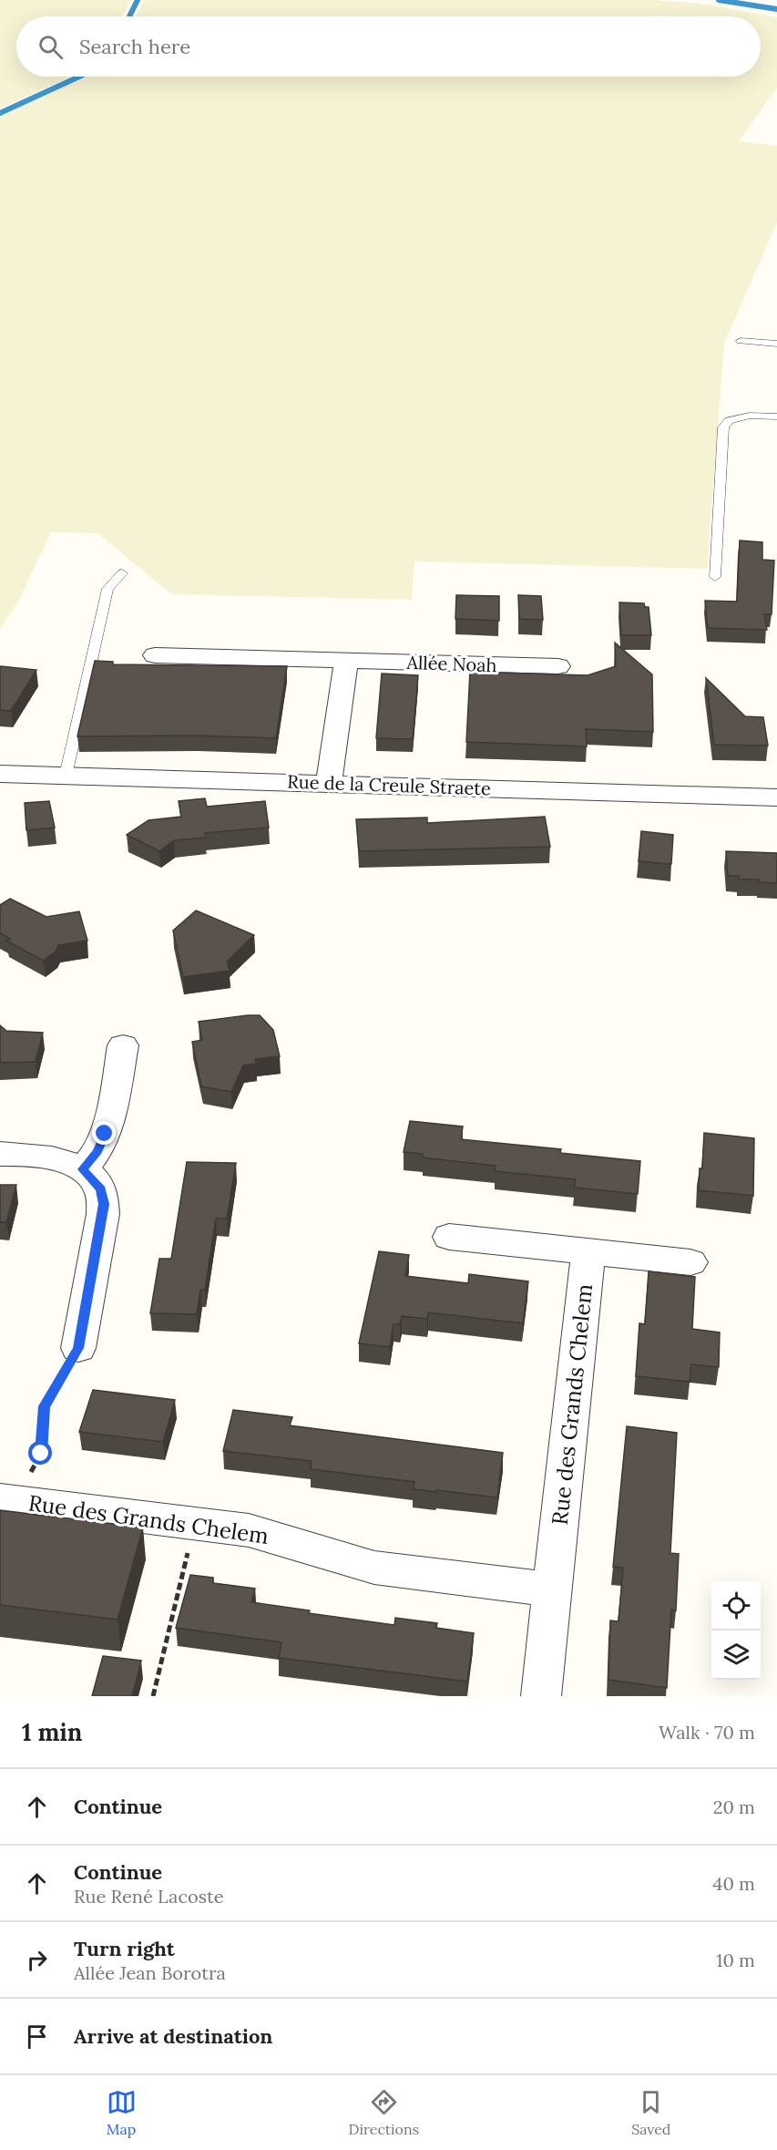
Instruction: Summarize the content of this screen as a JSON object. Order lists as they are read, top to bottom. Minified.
{"streets":{"street":["Allée Noah","Rue de la Creule Straete","Rue des Grands Chelem"]},"page":{"search":"Search here","heading":["1 min","Walk · 70 m"],"list":[["Continue","20 m"],["Continue","Rue René Lacoste","40 m"],["Turn right","Allée Jean Borotra","10 m"],"Arrive at destination"],"nav":["Map","Directions","Saved"]}}
